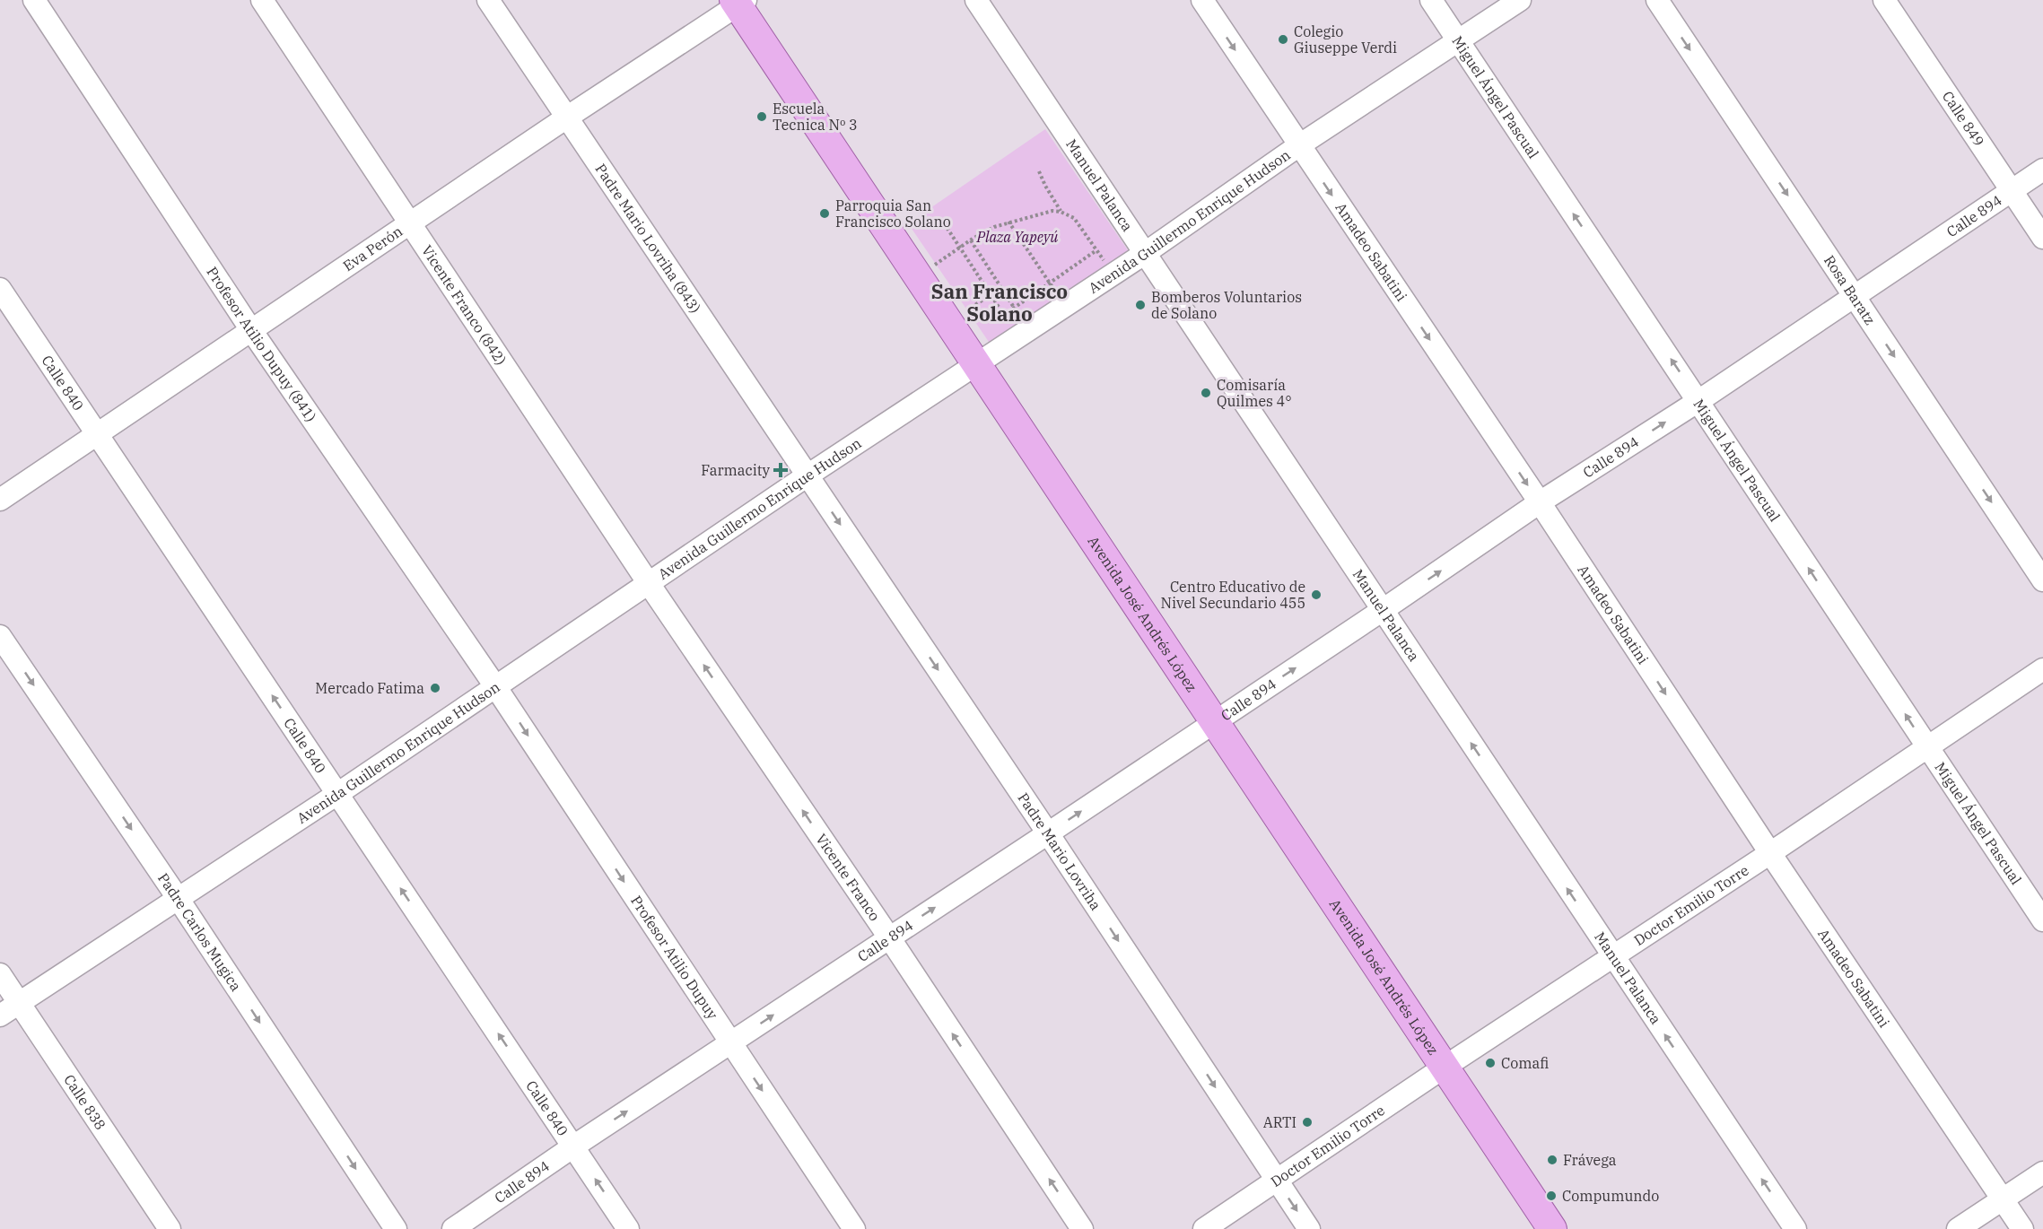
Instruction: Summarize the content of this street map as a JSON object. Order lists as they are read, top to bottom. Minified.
{"streets":{"main road":["Avenida José Andrés López"],"street":["Miguel Ángel Pascual","Calle 849","Manuel Palanca","Calle 894","Avenida Guillermo Enrique Hudson","Padre Mario Lovriha (843)","Eva Perón","Amadeo Sabatini","Rosa Baratz","Vicente Franco (842)","Profesor Atilio Dupuy (841)","Calle 840","Padre Mario Lovriha","Vicente Franco","Doctor Emilio Torre","Padre Carlos Mugica","Profesor Atilio Dupuy","Calle 838"]},"crossings":[["Miguel Ángel Pascual","Calle 894"],["Miguel Ángel Pascual","Avenida Guillermo Enrique Hudson"],["Miguel Ángel Pascual","Doctor Emilio Torre"],["Calle 849","Calle 894"],["Manuel Palanca","Calle 894"],["Manuel Palanca","Avenida Guillermo Enrique Hudson"],["Manuel Palanca","Doctor Emilio Torre"],["Calle 894","Amadeo Sabatini"],["Calle 894","Rosa Baratz"],["Calle 894","Calle 840"],["Calle 894","Avenida José Andrés López"],["Calle 894","Padre Mario Lovriha"],["Calle 894","Vicente Franco"],["Calle 894","Profesor Atilio Dupuy"],["Avenida Guillermo Enrique Hudson","Padre Mario Lovriha (843)"],["Avenida Guillermo Enrique Hudson","Amadeo Sabatini"],["Avenida Guillermo Enrique Hudson","Vicente Franco (842)"],["Avenida Guillermo Enrique Hudson","Profesor Atilio Dupuy (841)"],["Avenida Guillermo Enrique Hudson","Calle 840"],["Avenida Guillermo Enrique Hudson","Avenida José Andrés López"],["Avenida Guillermo Enrique Hudson","Padre Mario Lovriha"],["Avenida Guillermo Enrique Hudson","Vicente Franco"],["Avenida Guillermo Enrique Hudson","Padre Carlos Mugica"],["Avenida Guillermo Enrique Hudson","Profesor Atilio Dupuy"],["Avenida Guillermo Enrique Hudson","Calle 838"],["Padre Mario Lovriha (843)","Eva Perón"],["Padre Mario Lovriha (843)","Padre Mario Lovriha"],["Eva Perón","Vicente Franco (842)"],["Eva Perón","Profesor Atilio Dupuy (841)"],["Eva Perón","Calle 840"],["Eva Perón","Avenida José Andrés López"],["Amadeo Sabatini","Doctor Emilio Torre"],["Vicente Franco (842)","Vicente Franco"],["Profesor Atilio Dupuy (841)","Profesor Atilio Dupuy"],["Avenida José Andrés López","Doctor Emilio Torre"],["Padre Mario Lovriha","Doctor Emilio Torre"]],"one_way":["Miguel Ángel Pascual","Manuel Palanca","Calle 894","Amadeo Sabatini","Rosa Baratz","Calle 840","Padre Mario Lovriha","Vicente Franco","Padre Carlos Mugica","Profesor Atilio Dupuy"],"districts":["San Francisco Solano"],"parks":["Plaza Yapeyú"],"places":{"other":["Colegio Giuseppe Verdi","Escuela Tecnica Nº 3","Parroquia San Francisco Solano","Bomberos Voluntarios de Solano","Comisaría Quilmes 4°","Centro Educativo de Nivel Secundario 455","Mercado Fatima","Comafi","ARTI","Frávega","Compumundo"],"health":["Farmacity"]}}
